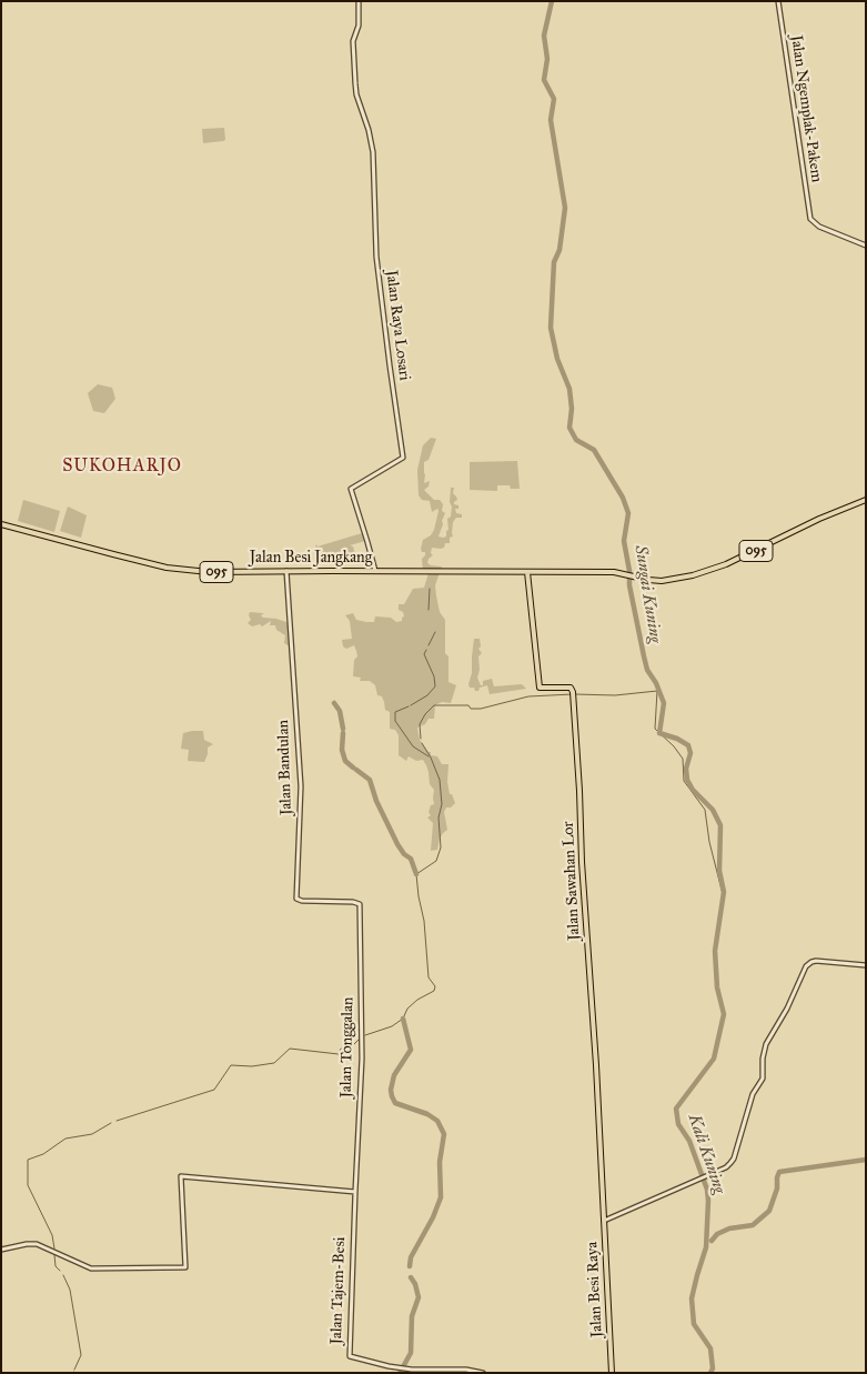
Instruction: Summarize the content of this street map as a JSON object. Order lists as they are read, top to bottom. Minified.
{"streets":{"main road":["095","Jalan Besi Jangkang","Jalan Sawahan Lor","Jalan Besi Raya"],"street":["Jalan Ngemplak-Pakem","Jalan Raya Losari","Jalan Bandulan","Jalan Tonggalan","Jalan Tajem-Besi"]},"crossings":[["Jalan Raya Losari","Jalan Besi Jangkang"],["Jalan Besi Jangkang","Jalan Bandulan"],["Jalan Besi Jangkang","Jalan Sawahan Lor"],["Jalan Bandulan","Jalan Tonggalan"],["Jalan Sawahan Lor","Jalan Besi Raya"],["Jalan Tonggalan","Jalan Tajem-Besi"]],"districts":["SUKOHARJO"],"water":["Sungai Kuning","Kali Kuning"]}
